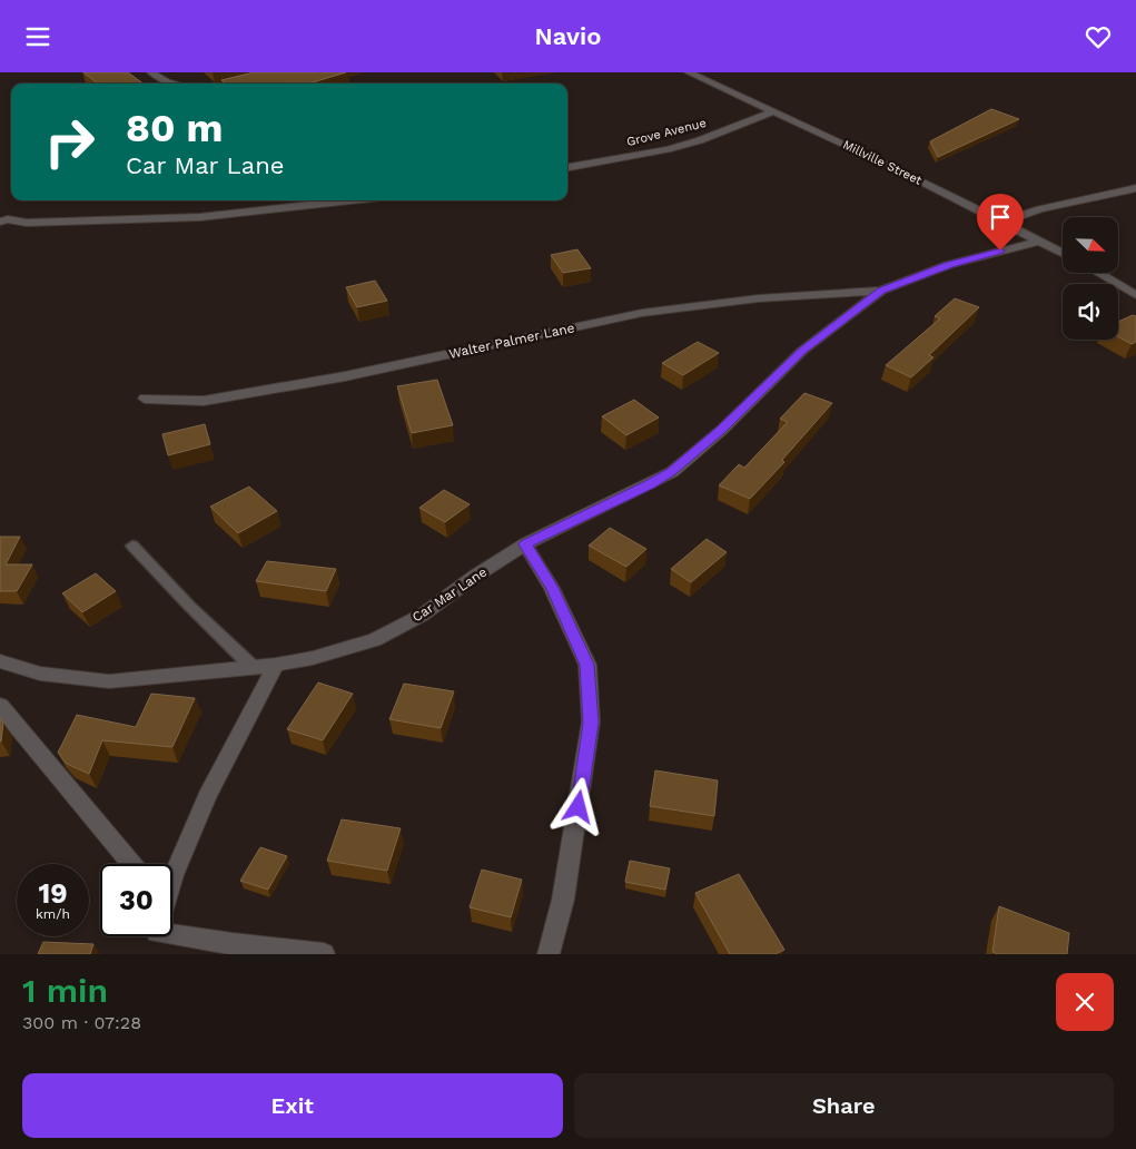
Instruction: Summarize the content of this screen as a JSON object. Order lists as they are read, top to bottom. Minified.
{"streets":{"street":["Grove Avenue","Millville Street","Walter Palmer Lane","Car Mar Lane"]},"crossings":[["Grove Avenue","Millville Street"],["Millville Street","Car Mar Lane"],["Walter Palmer Lane","Car Mar Lane"]],"north":"bottom right","page":{"header":"Navio","turn":["80 m","Car Mar Lane"],"speed":"19 km/h","limit":"30","heading":["1 min","300 m · 07:28"],"buttons":["Exit","Share"]}}
